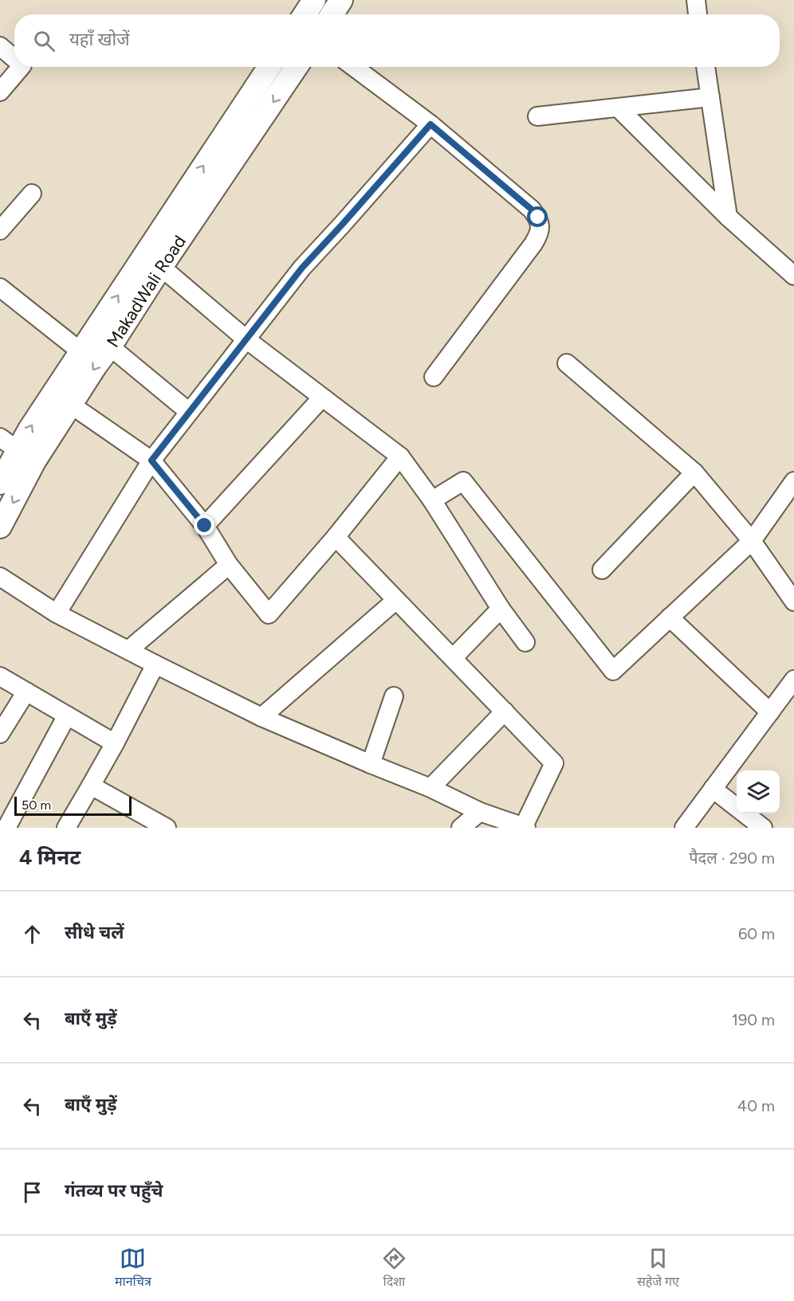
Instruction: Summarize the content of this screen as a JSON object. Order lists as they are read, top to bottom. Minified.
{"streets":{"street":["MakadWali Road"]},"scale_bar":"50 m","page":{"search":"यहाँ खोजें","scale":"50 m","heading":["4 मिनट","पैदल · 290 m"],"list":[["सीधे चलें","60 m"],["बाएँ मुड़ें","190 m"],["बाएँ मुड़ें","40 m"],"गंतव्य पर पहुँचे"],"nav":["मानचित्र","दिशा","सहेजे गए"]}}
